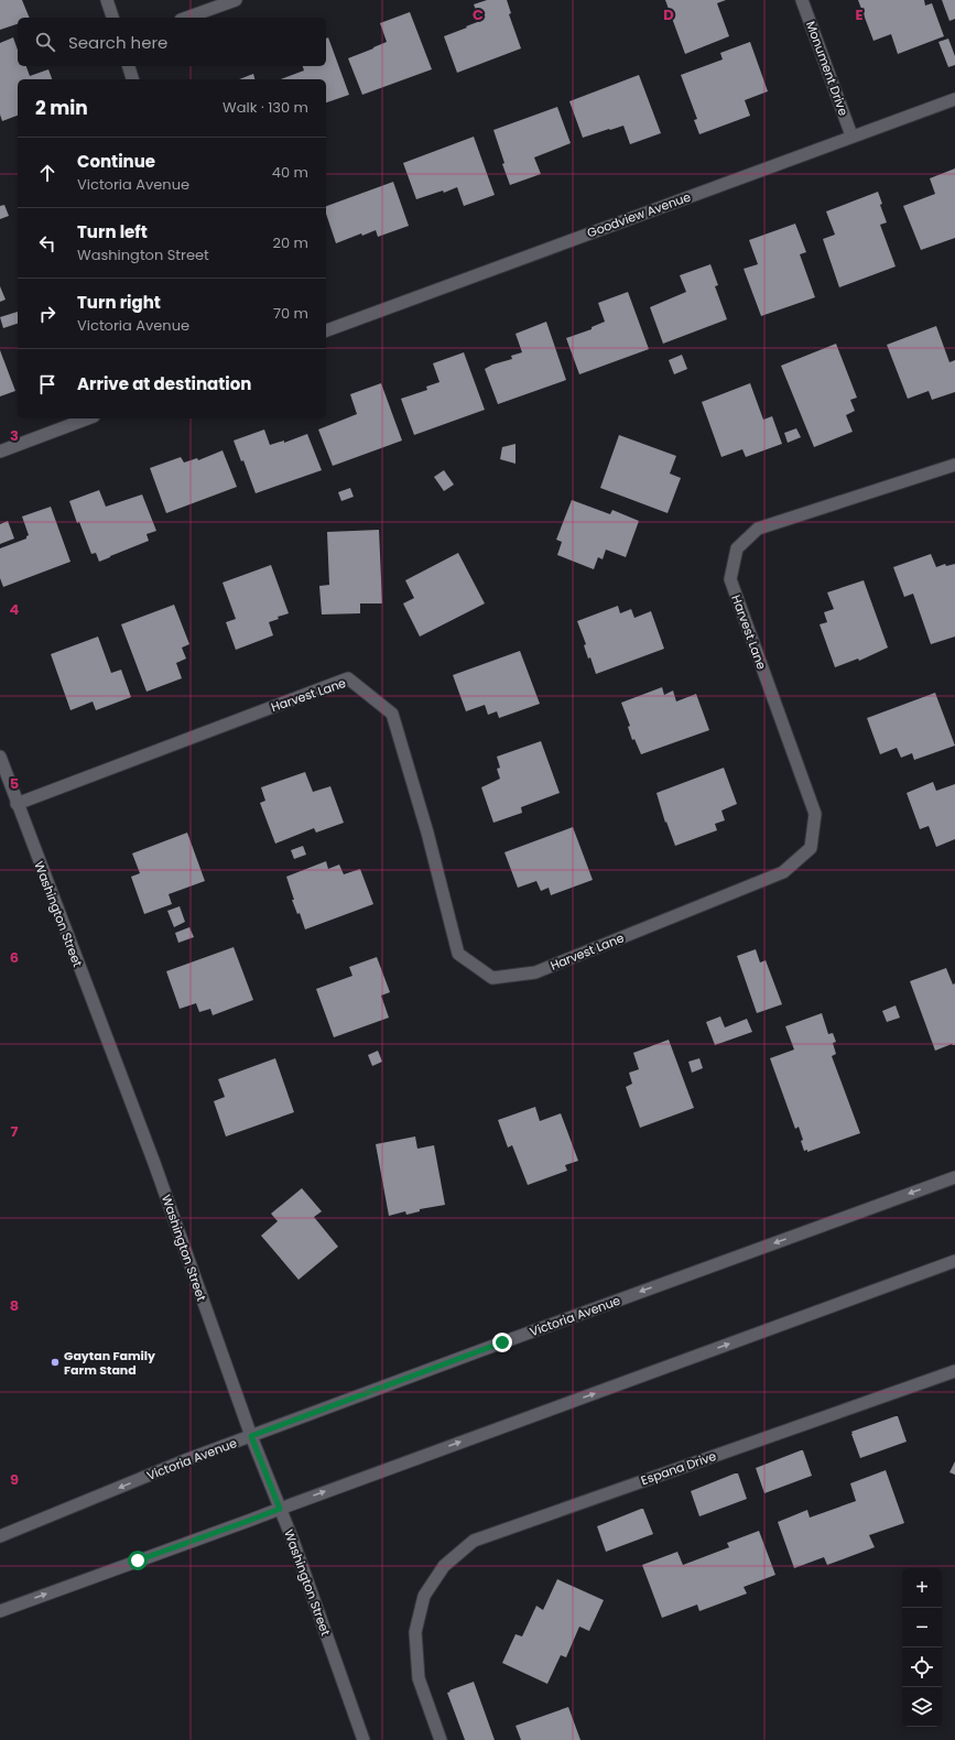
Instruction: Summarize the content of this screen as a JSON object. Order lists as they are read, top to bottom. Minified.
{"streets":{"street":["Monument Drive","Goodview Avenue","Harvest Lane","Washington Street","Victoria Avenue","Espana Drive"]},"crossings":[["Monument Drive","Goodview Avenue"],["Harvest Lane","Washington Street"],["Washington Street","Victoria Avenue"]],"places":["Gaytan Family Farm Stand"],"page":{"search":"Search here","heading":["2 min","Walk · 130 m"],"list":[["Continue","Victoria Avenue","40 m"],["Turn left","Washington Street","20 m"],["Turn right","Victoria Avenue","70 m"],"Arrive at destination"],"map_buttons":["+","−"]},"grid":{"columns":["C","D","E"],"rows":["3","4","5","6","7","8","9"]}}
